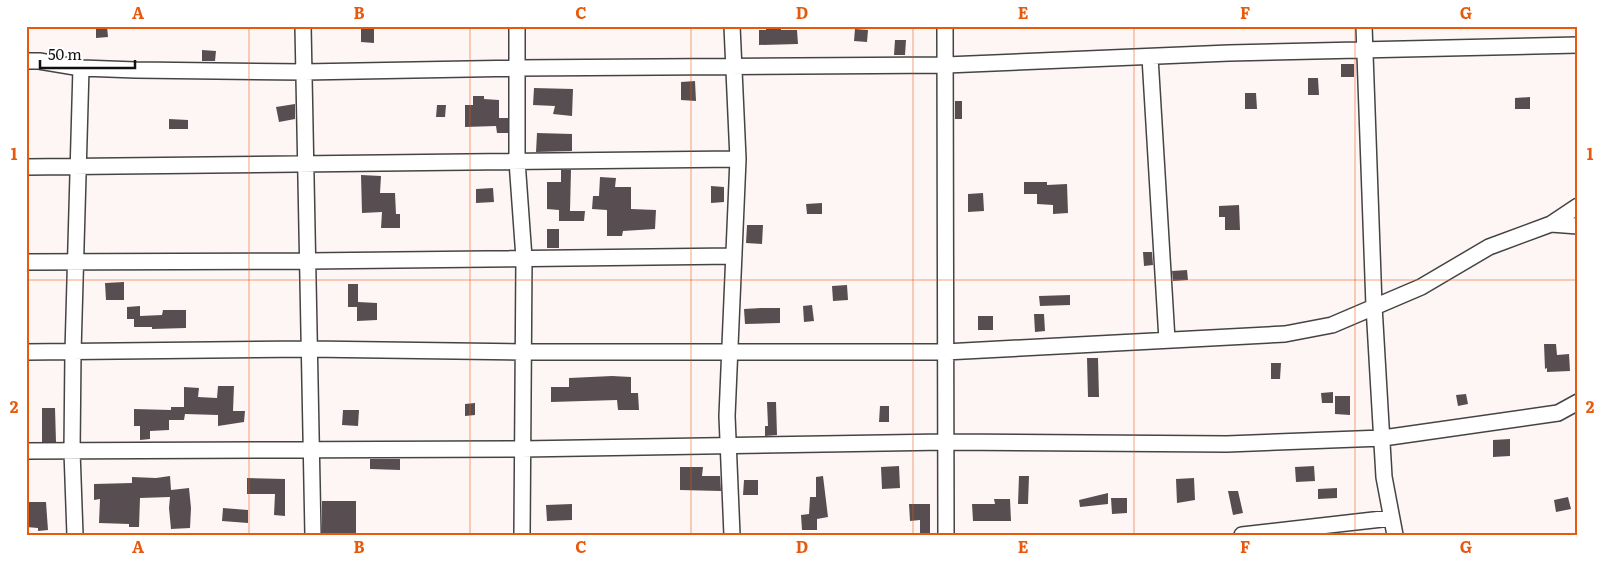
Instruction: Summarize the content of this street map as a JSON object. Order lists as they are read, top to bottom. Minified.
{"scale_bar":"50 m","grid":{"columns":["A","B","C","D","E","F","G"],"rows":["1","2"]}}
